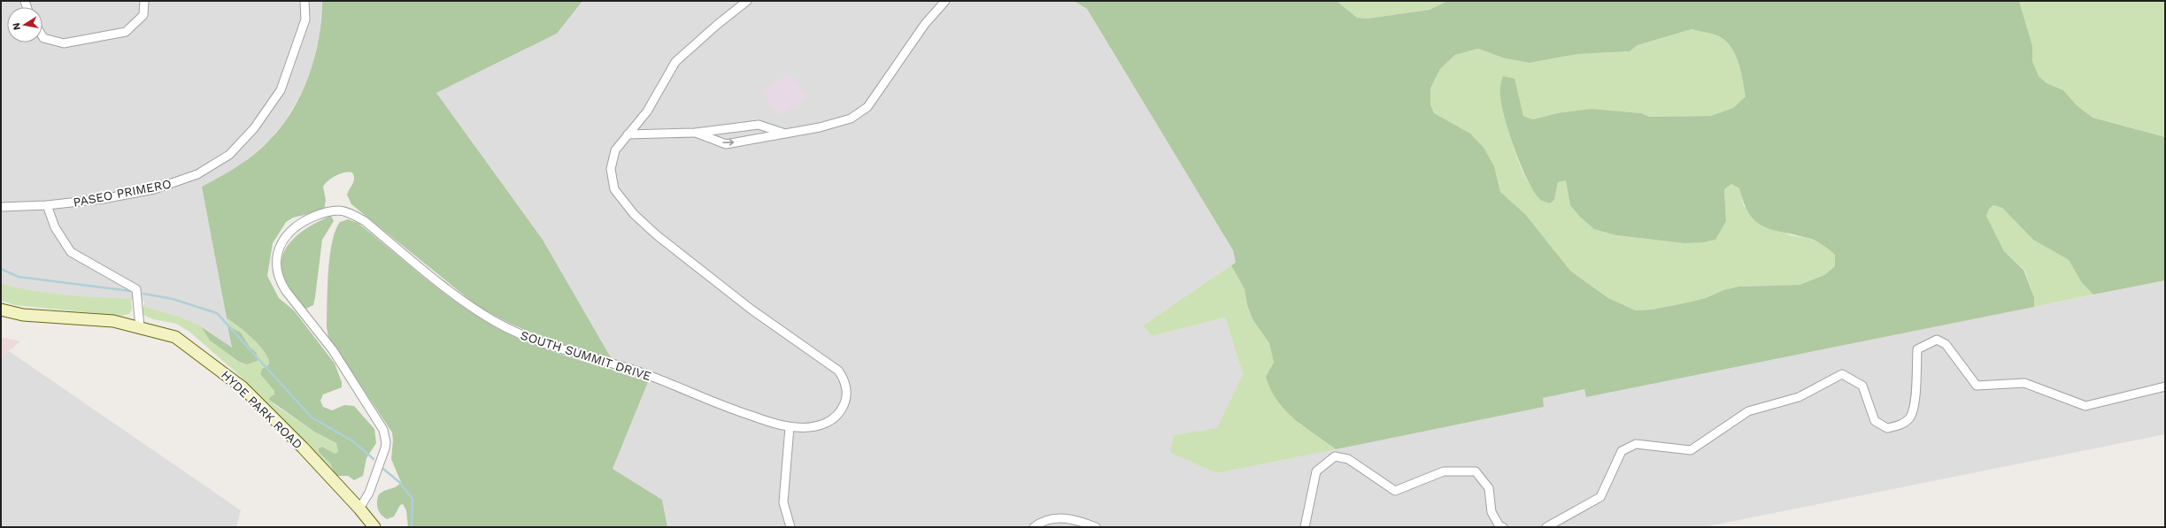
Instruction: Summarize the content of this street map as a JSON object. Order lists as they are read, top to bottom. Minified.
{"streets":{"main road":["HYDE PARK ROAD"],"street":["PASEO PRIMERO","SOUTH SUMMIT DRIVE"]},"crossings":[["SOUTH SUMMIT DRIVE","HYDE PARK ROAD"]],"north":"left"}
